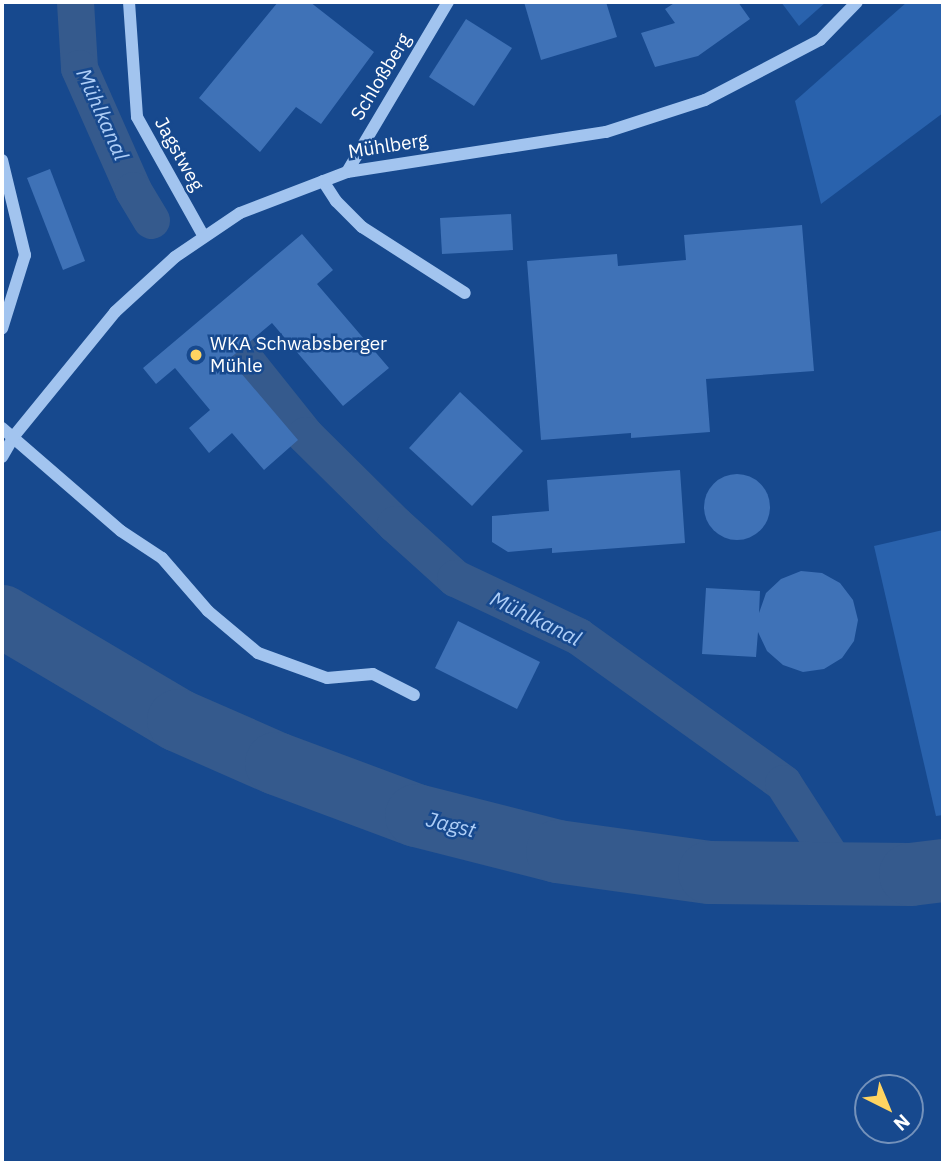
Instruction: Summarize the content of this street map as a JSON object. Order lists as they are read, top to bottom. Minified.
{"streets":{"street":["Schloßberg","Mühlberg","Jagstweg"]},"crossings":[["Schloßberg","Mühlberg"],["Mühlberg","Jagstweg"]],"water":["Mühlkanal","Jagst"],"places":["WKA Schwabsberger Mühle"],"north":"bottom right"}
